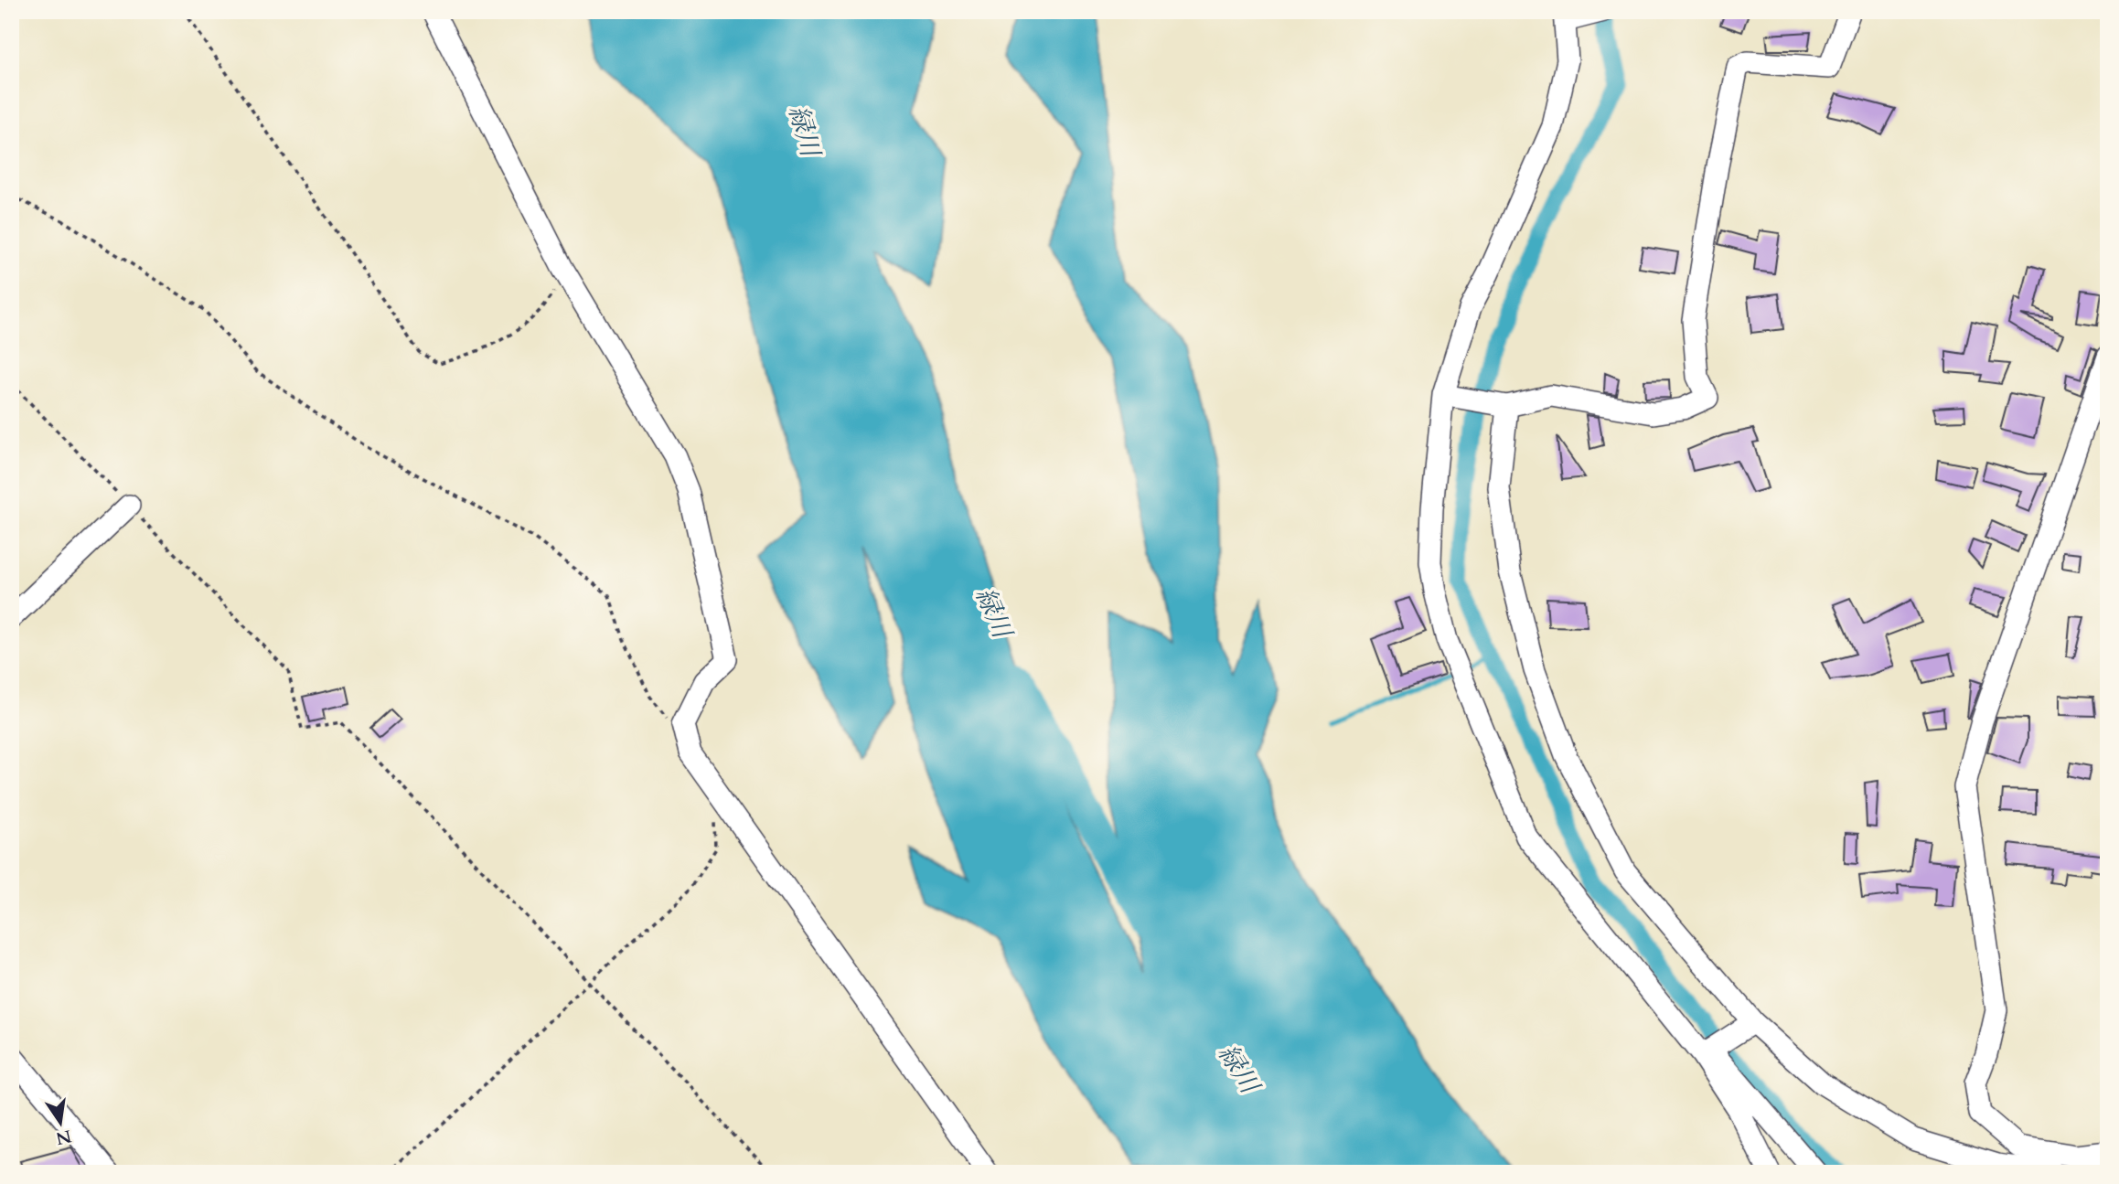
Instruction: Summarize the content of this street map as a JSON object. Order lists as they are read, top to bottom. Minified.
{"water":["緑川"],"north":"bottom"}
